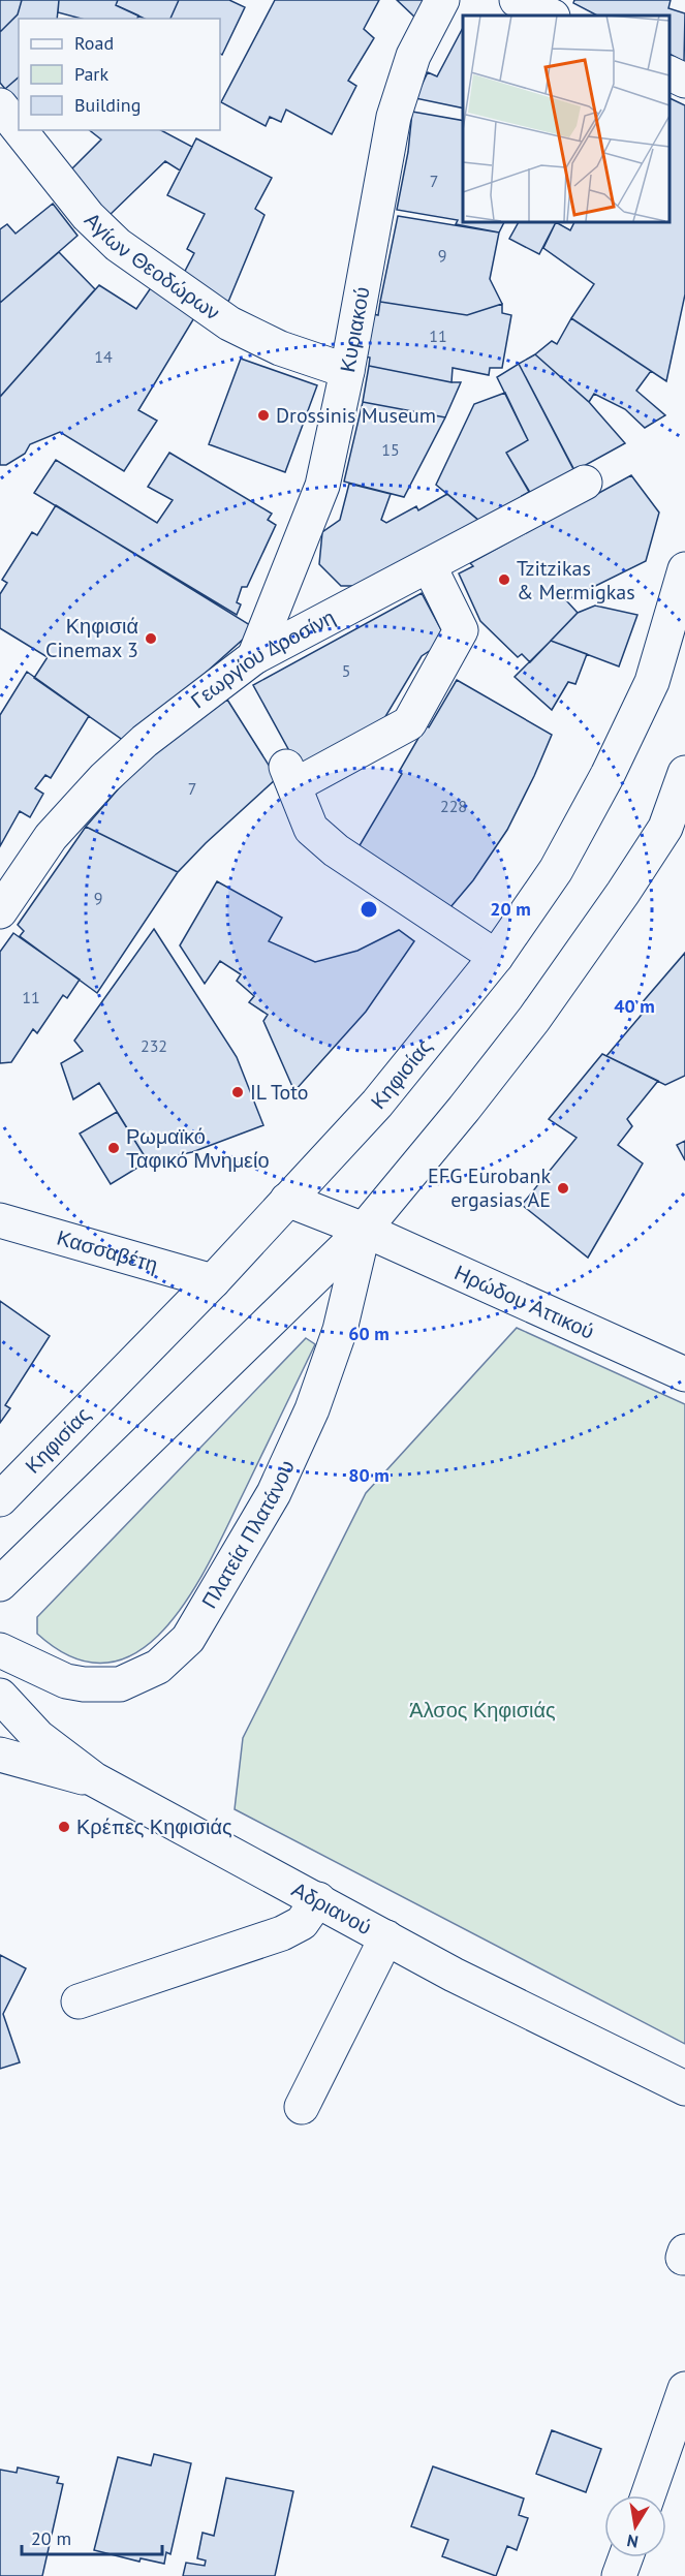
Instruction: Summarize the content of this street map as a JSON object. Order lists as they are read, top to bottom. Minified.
{"streets":{"street":["Αγίων Θεοδώρων","Κυριακού","Γεωργίου Δροσίνη","Κηφισίας","Κασσαβέτη","Ηρώδου Αττικού","Πλατεία Πλατάνου","Αδριανού"]},"crossings":[["Αγίων Θεοδώρων","Κυριακού"],["Κυριακού","Γεωργίου Δροσίνη"],["Κηφισίας","Κασσαβέτη"],["Κηφισίας","Ηρώδου Αττικού"],["Ηρώδου Αττικού","Πλατεία Πλατάνου"]],"parks":["Άλσος Κηφισιάς"],"places":["Drossinis Museum","Tzitzikas & Mermigkas","Κηφισιά Cinemax 3","IL Toto","Ρωμαϊκό Ταφικό Μνημείο","EFG Eurobank ergasias AE","Κρέπες Κηφισιάς"],"house_numbers":["7","9","11","14","15","5","7","228","9","11","232"],"legend":["Road","Park","Building"],"scale_bar":"20 m","north":"bottom","rings":["20 m","40 m","60 m","80 m"]}
